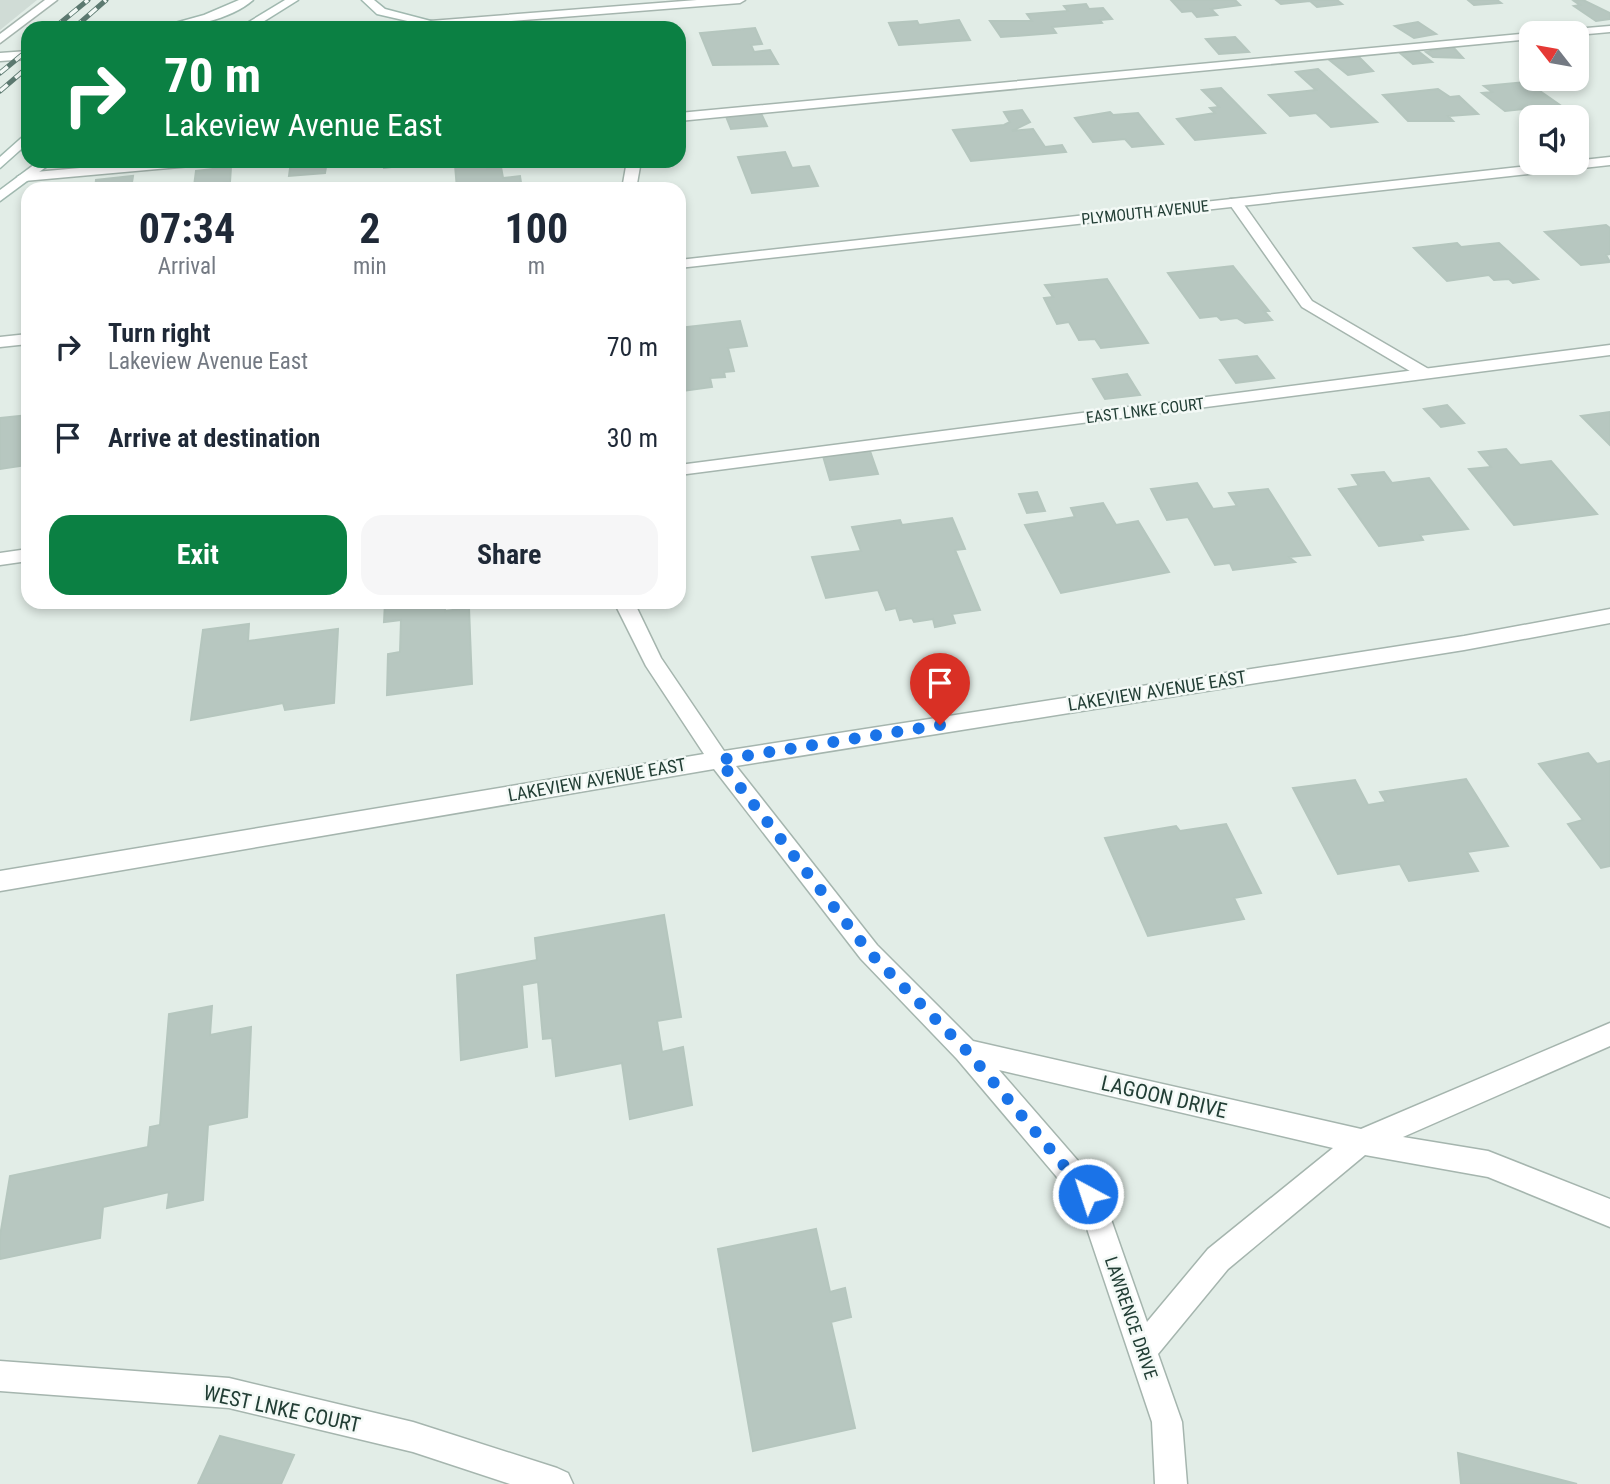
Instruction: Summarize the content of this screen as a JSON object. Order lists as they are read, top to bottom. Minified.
{"streets":{"street":["PLYMOUTH AVENUE","EAST LNKE COURT","LAKEVIEW AVENUE EAST","LAGOON DRIVE","LAWRENCE DRIVE","WEST LNKE COURT"]},"crossings":[["LAKEVIEW AVENUE EAST","LAWRENCE DRIVE"],["LAGOON DRIVE","LAWRENCE DRIVE"]],"north":"top left","page":{"turn":["70 m","Lakeview Avenue East"],"eta":["07:34","Arrival","2","min","100","m"],"list":[{"name":"Turn right","note":"Lakeview Avenue East","value":"70 m"},{"name":"Arrive at destination","value":"30 m"}],"buttons":["Exit","Share"]}}
